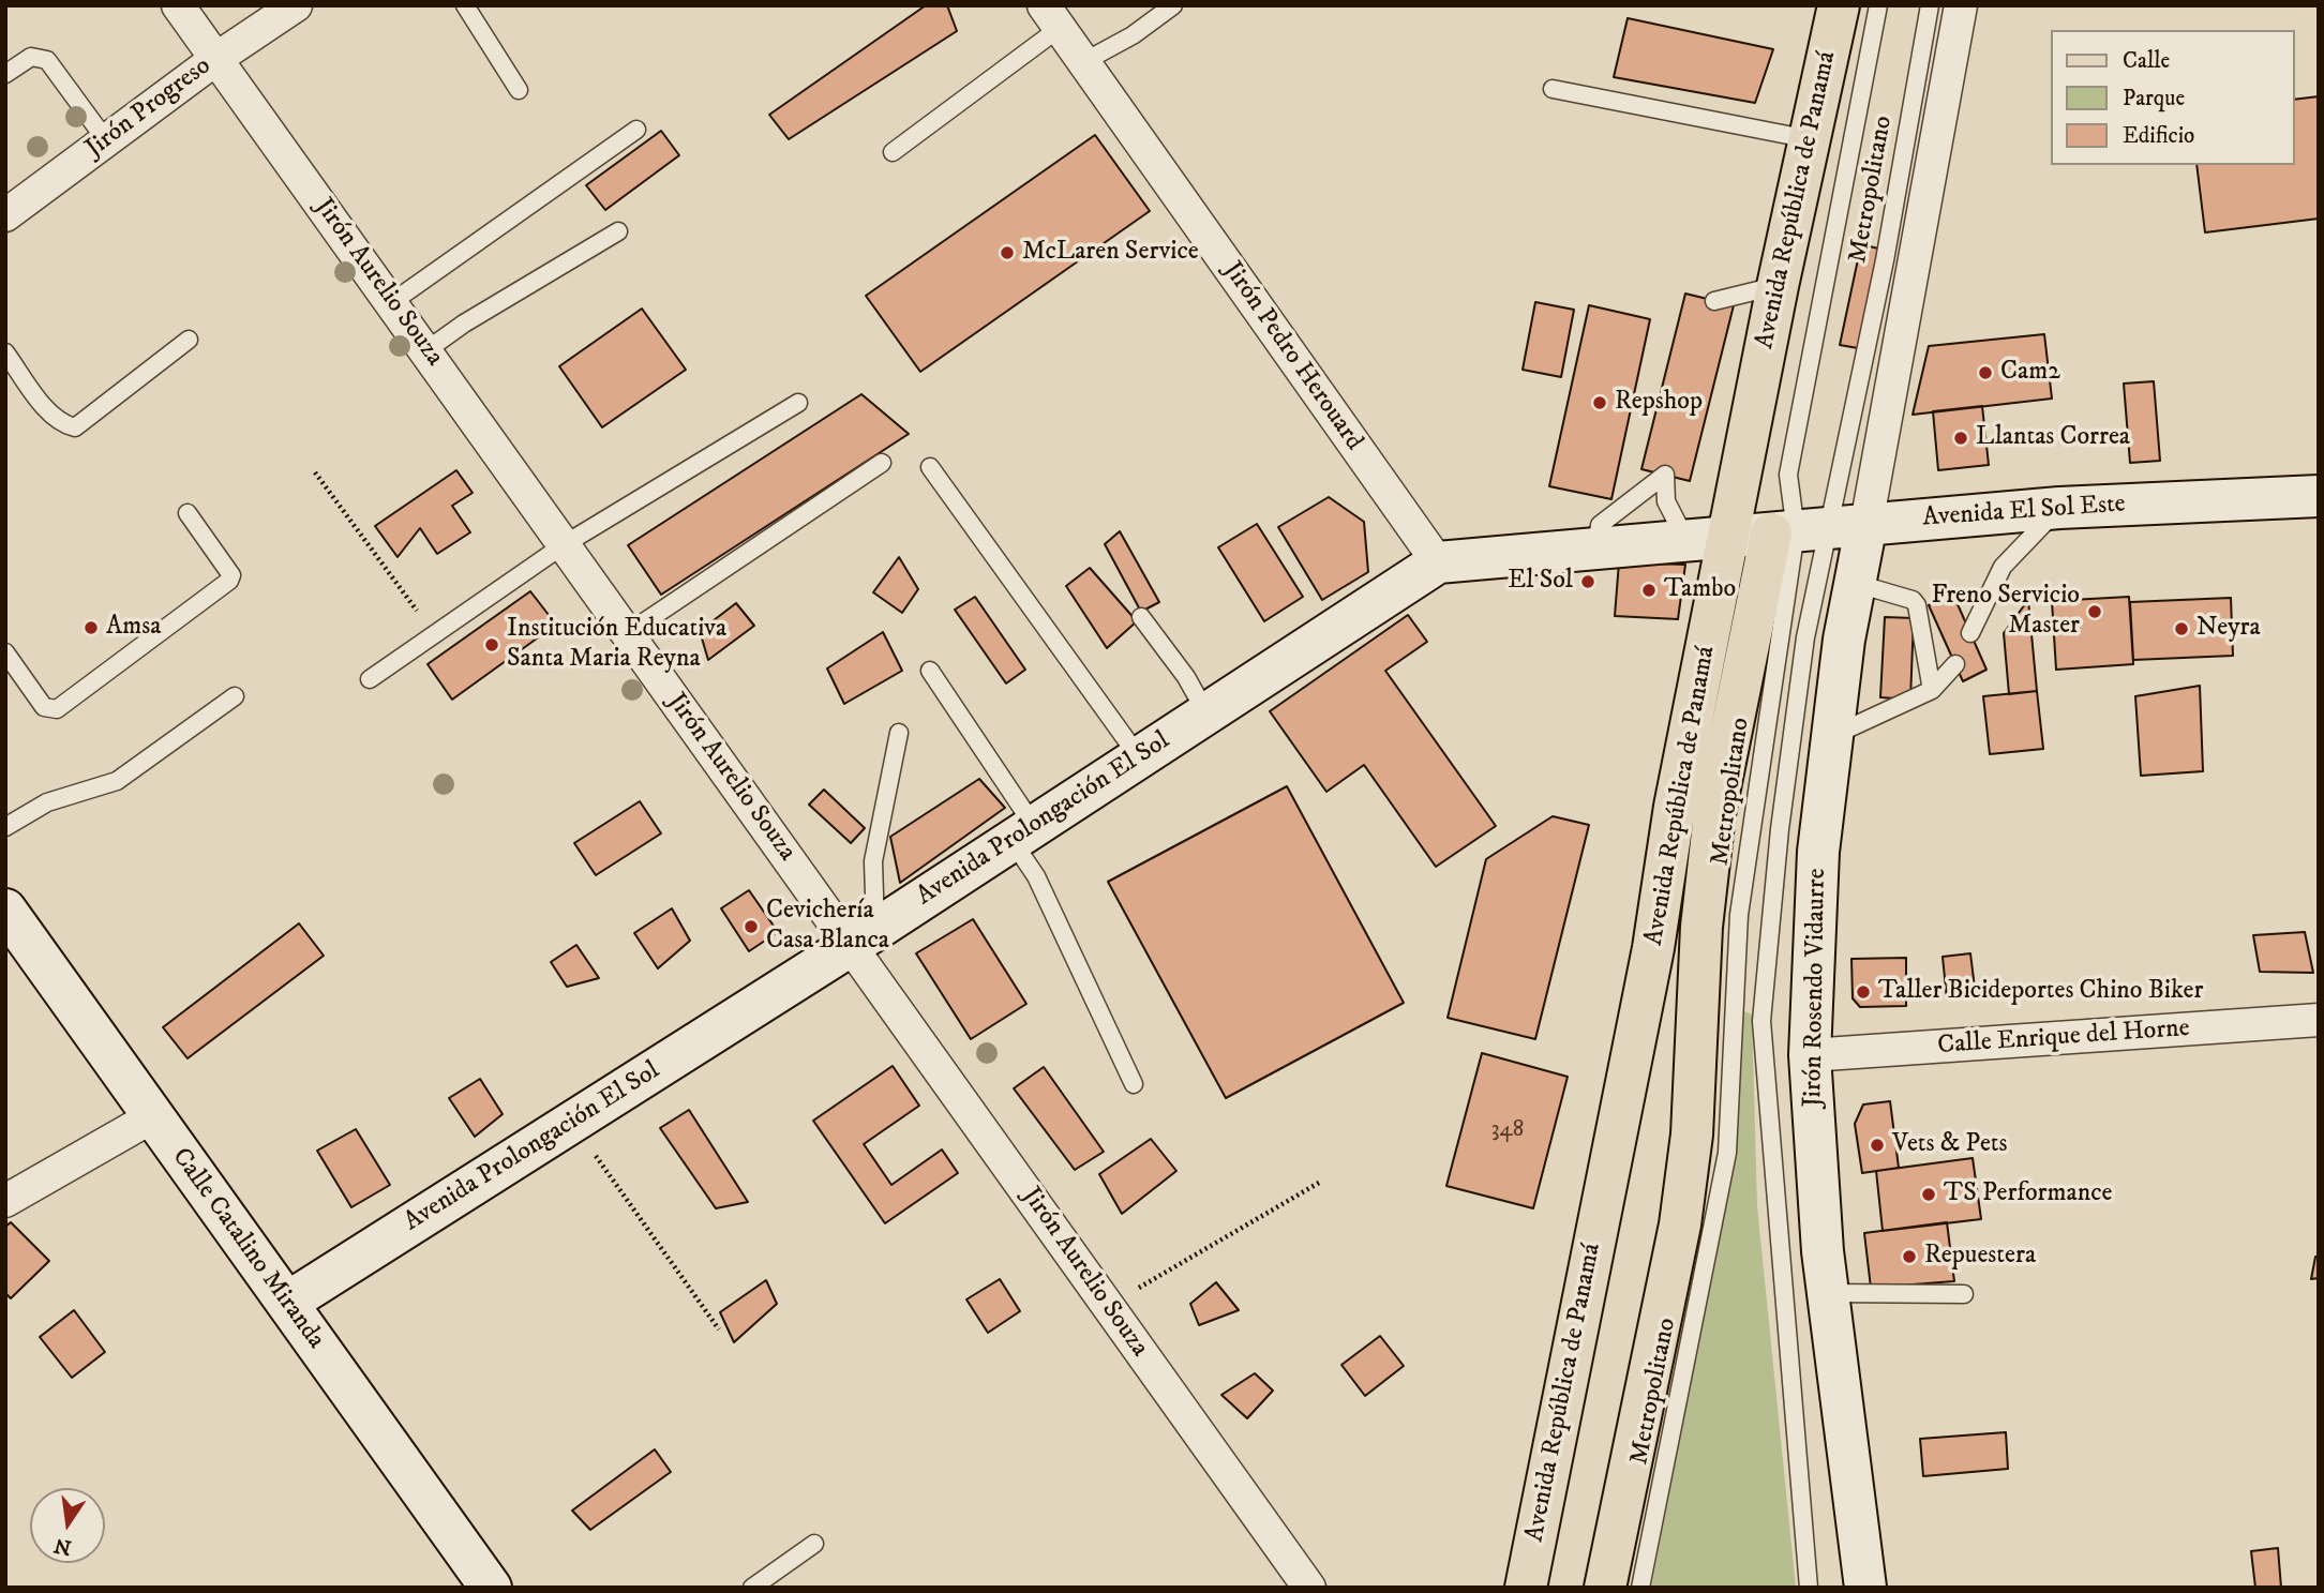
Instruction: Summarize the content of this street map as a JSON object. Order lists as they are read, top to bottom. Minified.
{"streets":{"main road":["Avenida República de Panamá"],"street":["Jirón Progreso","Jirón Aurelio Souza","Jirón Pedro Herouard","Avenida El Sol Este","Avenida Prolongación El Sol","Jirón Rosendo Vidaurre","Calle Enrique del Horne","Calle Catalino Miranda"],"lane":["Metropolitano"]},"crossings":[["Jirón Progreso","Jirón Aurelio Souza"],["Metropolitano","Avenida República de Panamá"],["Metropolitano","Avenida El Sol Este"],["Metropolitano","Jirón Rosendo Vidaurre"],["Avenida República de Panamá","Avenida El Sol Este"],["Avenida República de Panamá","Avenida Prolongación El Sol"],["Avenida República de Panamá","Jirón Rosendo Vidaurre"],["Jirón Aurelio Souza","Avenida Prolongación El Sol"],["Jirón Pedro Herouard","Avenida Prolongación El Sol"],["Avenida El Sol Este","Avenida Prolongación El Sol"],["Avenida El Sol Este","Jirón Rosendo Vidaurre"],["Avenida Prolongación El Sol","Calle Catalino Miranda"],["Jirón Rosendo Vidaurre","Calle Enrique del Horne"]],"places":["McLaren Service","Cam2","Repshop","Llantas Correa","El Sol","Tambo","Freno Servicio Master","Amsa","Neyra","Institución Educativa Santa Maria Reyna","Cevichería Casa Blanca","Taller Bicideportes Chino Biker","Vets & Pets","TS Performance","Repuestera"],"house_numbers":["348"],"legend":["Calle","Parque","Edificio"],"north":"bottom"}
